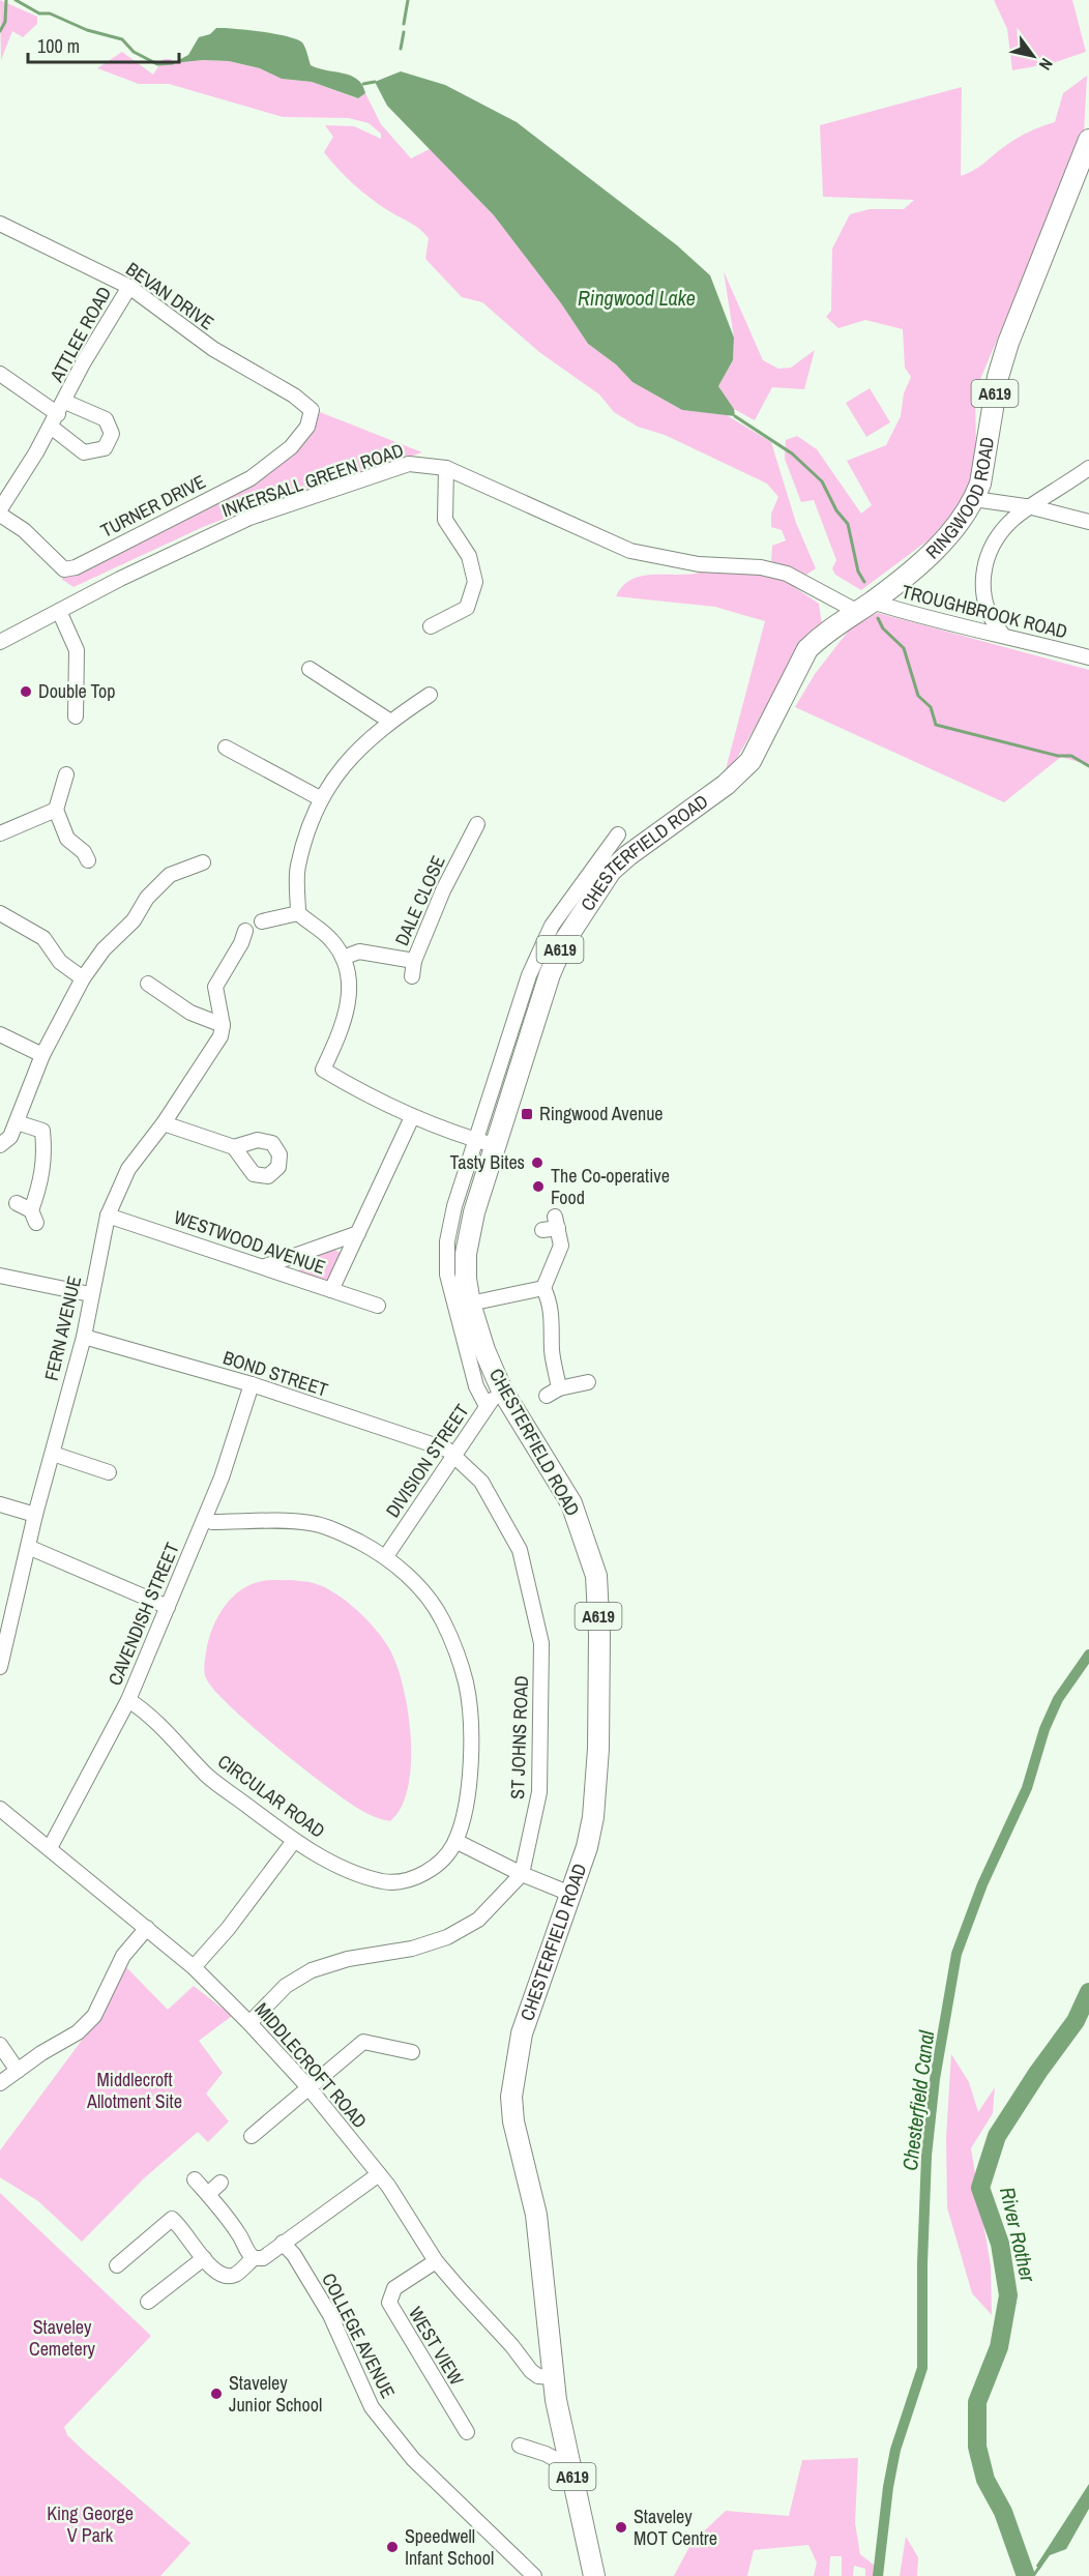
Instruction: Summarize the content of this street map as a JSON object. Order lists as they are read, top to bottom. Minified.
{"streets":{"highway":["A619","RINGWOOD ROAD","CHESTERFIELD ROAD"],"street":["BEVAN DRIVE","ATTLEE ROAD","INKERSALL GREEN ROAD","TURNER DRIVE","TROUGHBROOK ROAD","DALE CLOSE","WESTWOOD AVENUE","FERN AVENUE","BOND STREET","DIVISION STREET","CAVENDISH STREET","ST JOHNS ROAD","CIRCULAR ROAD","MIDDLECROFT ROAD","COLLEGE AVENUE","WEST VIEW"]},"crossings":[["BEVAN DRIVE","ATTLEE ROAD"],["BEVAN DRIVE","TURNER DRIVE"],["ATTLEE ROAD","TURNER DRIVE"],["INKERSALL GREEN ROAD","RINGWOOD ROAD"],["INKERSALL GREEN ROAD","TROUGHBROOK ROAD"],["INKERSALL GREEN ROAD","CHESTERFIELD ROAD"],["RINGWOOD ROAD","TROUGHBROOK ROAD"],["RINGWOOD ROAD","CHESTERFIELD ROAD"],["TROUGHBROOK ROAD","CHESTERFIELD ROAD"],["CHESTERFIELD ROAD","DIVISION STREET"],["CHESTERFIELD ROAD","MIDDLECROFT ROAD"],["WESTWOOD AVENUE","FERN AVENUE"],["FERN AVENUE","BOND STREET"],["BOND STREET","DIVISION STREET"],["BOND STREET","CAVENDISH STREET"],["BOND STREET","ST JOHNS ROAD"],["DIVISION STREET","ST JOHNS ROAD"],["DIVISION STREET","CIRCULAR ROAD"],["CAVENDISH STREET","CIRCULAR ROAD"],["CAVENDISH STREET","MIDDLECROFT ROAD"],["MIDDLECROFT ROAD","WEST VIEW"]],"water":["Ringwood Lake","Chesterfield Canal","River Rother"],"parks":["Middlecroft Allotment Site","Staveley Cemetery","King George V Park"],"places":{"other":["Double Top","Tasty Bites","The Co-operative Food","Staveley Junior School","Staveley MOT Centre","Speedwell Infant School"],"transit":["Ringwood Avenue"]},"scale_bar":"100 m","north":"bottom right"}
